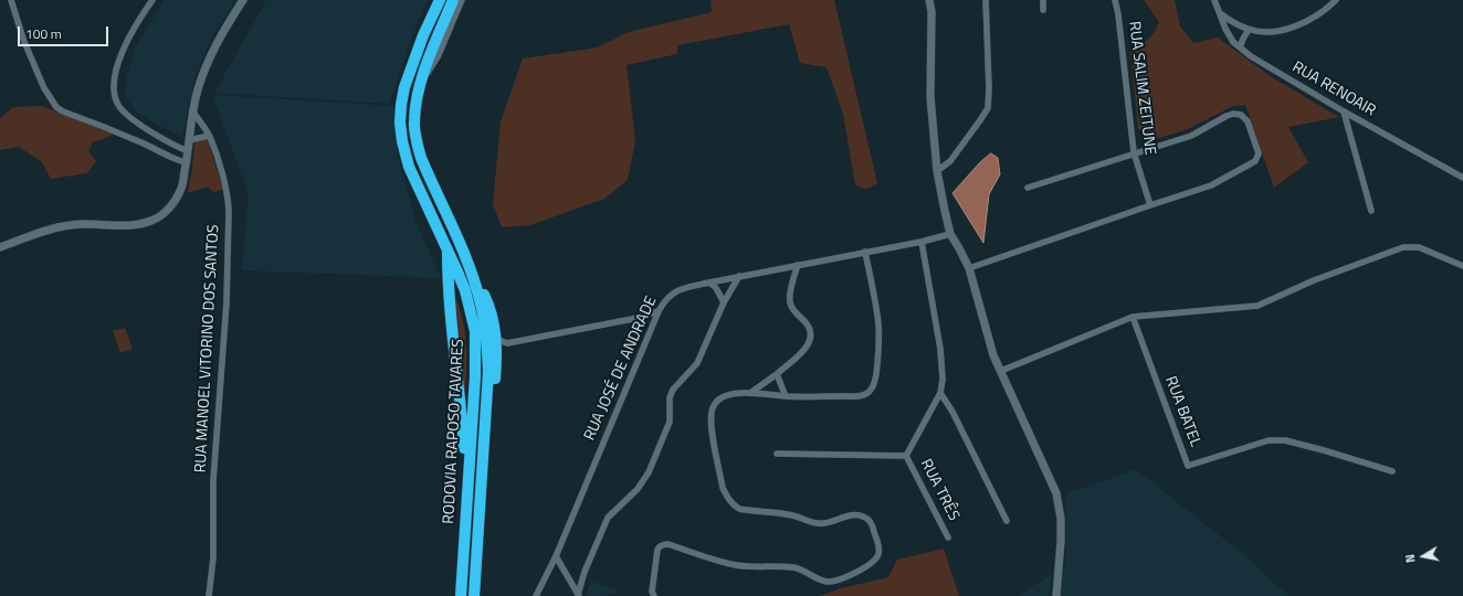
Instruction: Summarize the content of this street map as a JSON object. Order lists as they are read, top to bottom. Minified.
{"streets":{"highway":["RODOVIA RAPOSO TAVARES"],"street":["RUA SALIM ZEITUNE","RUA RENOAIR","RUA MANOEL VITORINO DOS SANTOS","RUA JOSÉ DE ANDRADE","RUA BATEL","RUA TRÊS"]},"scale_bar":"100 m","north":"left"}
